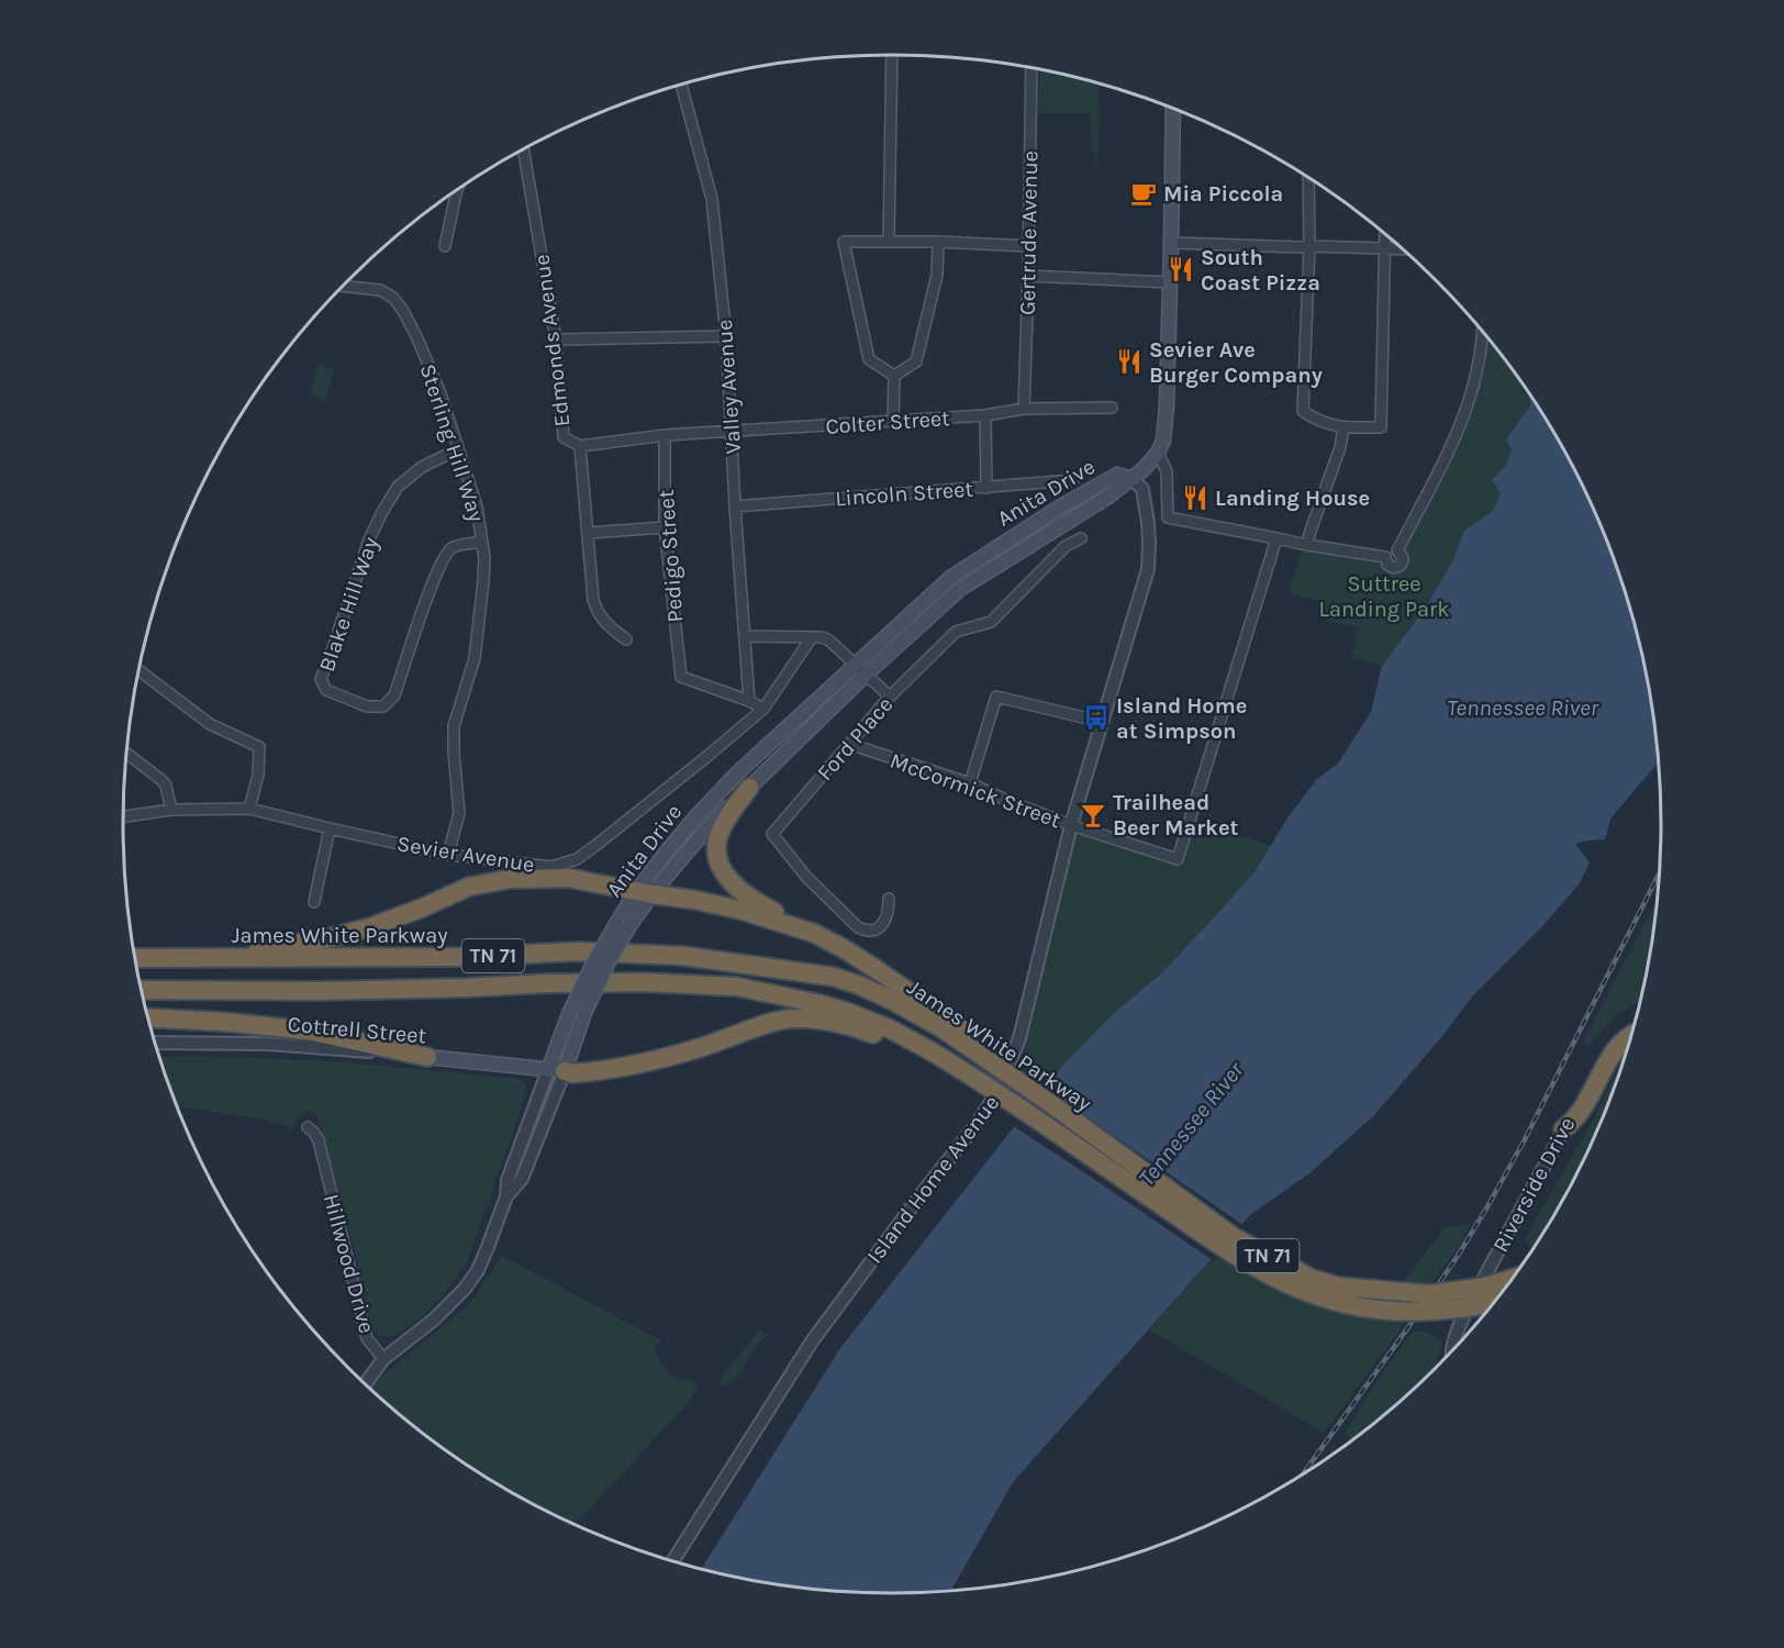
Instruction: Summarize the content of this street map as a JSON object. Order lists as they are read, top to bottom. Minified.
{"streets":{"highway":["James White Parkway","TN 71"],"main road":["Anita Drive","Cottrell Street"],"street":["Gertrude Avenue","Edmonds Avenue","Valley Avenue","Colter Street","Sterling Hill Way","Lincoln Street","Pedigo Street","Blake Hill Way","Ford Place","McCormick Street","Sevier Avenue","Island Home Avenue","Riverside Drive","Hillwood Drive"]},"crossings":[["Gertrude Avenue","Colter Street"],["Edmonds Avenue","Colter Street"],["Valley Avenue","Colter Street"],["Valley Avenue","Lincoln Street"],["Valley Avenue","Pedigo Street"],["Colter Street","Pedigo Street"],["Sterling Hill Way","Blake Hill Way"],["Sterling Hill Way","Sevier Avenue"],["Anita Drive","Cottrell Street"],["Anita Drive","Island Home Avenue"],["Anita Drive","Hillwood Drive"],["Ford Place","McCormick Street"],["McCormick Street","Island Home Avenue"],["James White Parkway","TN 71"]],"water":["Tennessee River"],"parks":["Suttree Landing Park"],"places":{"cafe":["Mia Piccola"],"restaurant":["South Coast Pizza","Sevier Ave Burger Company","Landing House"],"bus stop":["Island Home at Simpson"],"bar":["Trailhead Beer Market"]}}
